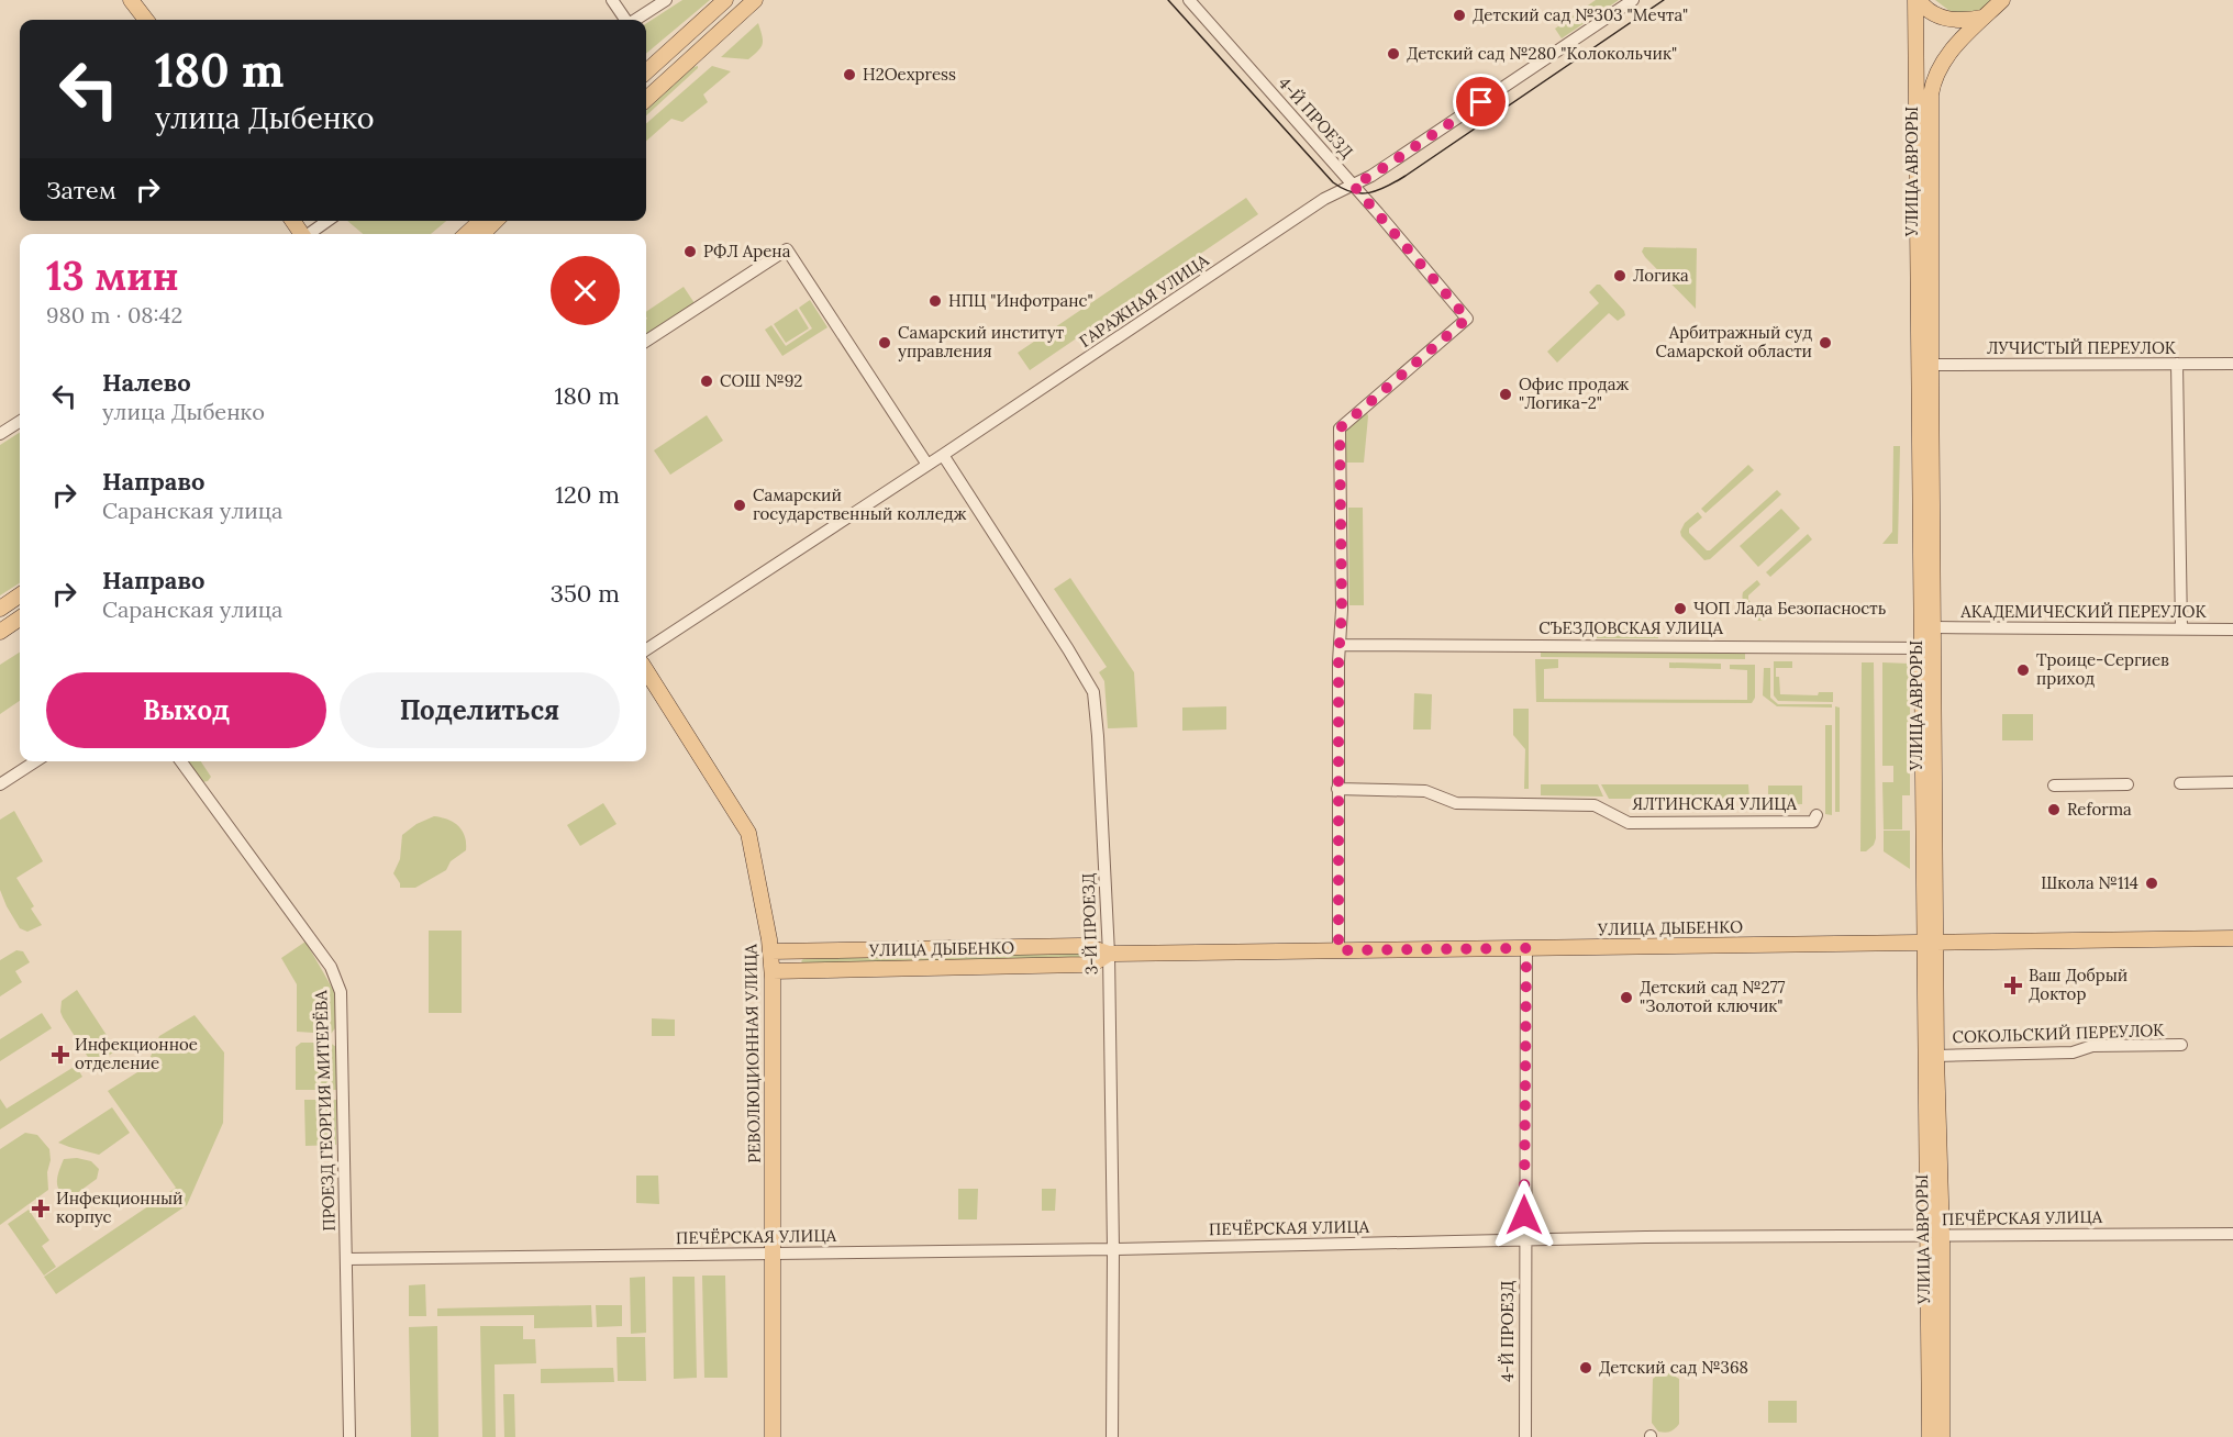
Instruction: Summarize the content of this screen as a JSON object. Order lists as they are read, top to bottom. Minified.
{"streets":{"main road":["УЛИЦА АВРОРЫ","УЛИЦА ДЫБЕНКО","РЕВОЛЮЦИОННАЯ УЛИЦА"],"street":["4-Й ПРОЕЗД","ГАРАЖНАЯ УЛИЦА","ЛУЧИСТЫЙ ПЕРЕУЛОК","АКАДЕМИЧЕСКИЙ ПЕРЕУЛОК","СЪЕЗДОВСКАЯ УЛИЦА","ЯЛТИНСКАЯ УЛИЦА","3-Й ПРОЕЗД","СОКОЛЬСКИЙ ПЕРЕУЛОК","ПРОЕЗД ГЕОРГИЯ МИТЕРЁВА","ПЕЧЁРСКАЯ УЛИЦА"]},"crossings":[["4-Й ПРОЕЗД","ГАРАЖНАЯ УЛИЦА"],["4-Й ПРОЕЗД","СЪЕЗДОВСКАЯ УЛИЦА"],["4-Й ПРОЕЗД","УЛИЦА ДЫБЕНКО"],["4-Й ПРОЕЗД","ПЕЧЁРСКАЯ УЛИЦА"],["УЛИЦА АВРОРЫ","ЛУЧИСТЫЙ ПЕРЕУЛОК"],["УЛИЦА АВРОРЫ","АКАДЕМИЧЕСКИЙ ПЕРЕУЛОК"],["УЛИЦА АВРОРЫ","СЪЕЗДОВСКАЯ УЛИЦА"],["УЛИЦА АВРОРЫ","УЛИЦА ДЫБЕНКО"],["УЛИЦА АВРОРЫ","СОКОЛЬСКИЙ ПЕРЕУЛОК"],["УЛИЦА АВРОРЫ","ПЕЧЁРСКАЯ УЛИЦА"],["ГАРАЖНАЯ УЛИЦА","3-Й ПРОЕЗД"],["3-Й ПРОЕЗД","УЛИЦА ДЫБЕНКО"],["3-Й ПРОЕЗД","ПЕЧЁРСКАЯ УЛИЦА"],["УЛИЦА ДЫБЕНКО","РЕВОЛЮЦИОННАЯ УЛИЦА"],["РЕВОЛЮЦИОННАЯ УЛИЦА","ПЕЧЁРСКАЯ УЛИЦА"],["ПРОЕЗД ГЕОРГИЯ МИТЕРЁВА","ПЕЧЁРСКАЯ УЛИЦА"]],"places":{"other":["Детский сад №303 \"Мечта\"","Детский сад №280 \"Колокольчик\"","H2Oexpress","РФЛ Арена","Логика","НПЦ \"Инфотранс\"","Самарский институт управления","Арбитражный суд Самарской области","СОШ №92","Офис продаж \"Логика-2\"","Самарский государственный колледж","ЧОП Лада Безопасность","Троице-Сергиев приход","Reforma","Школа №114","Детский сад №277 \"Золотой ключик\"","Детский сад №368"],"health":["Ваш Добрый Доктор","Инфекционное отделение","Инфекционный корпус"]},"page":{"turn":["180 m","улица Дыбенко"],"then":"Затем","heading":["13 мин","980 m · 08:42"],"list":[{"name":"Налево","note":"улица Дыбенко","value":"180 m"},{"name":"Направо","note":"Саранская улица","value":"120 m"},{"name":"Направо","note":"Саранская улица","value":"350 m"}],"buttons":["Выход","Поделиться"]}}
